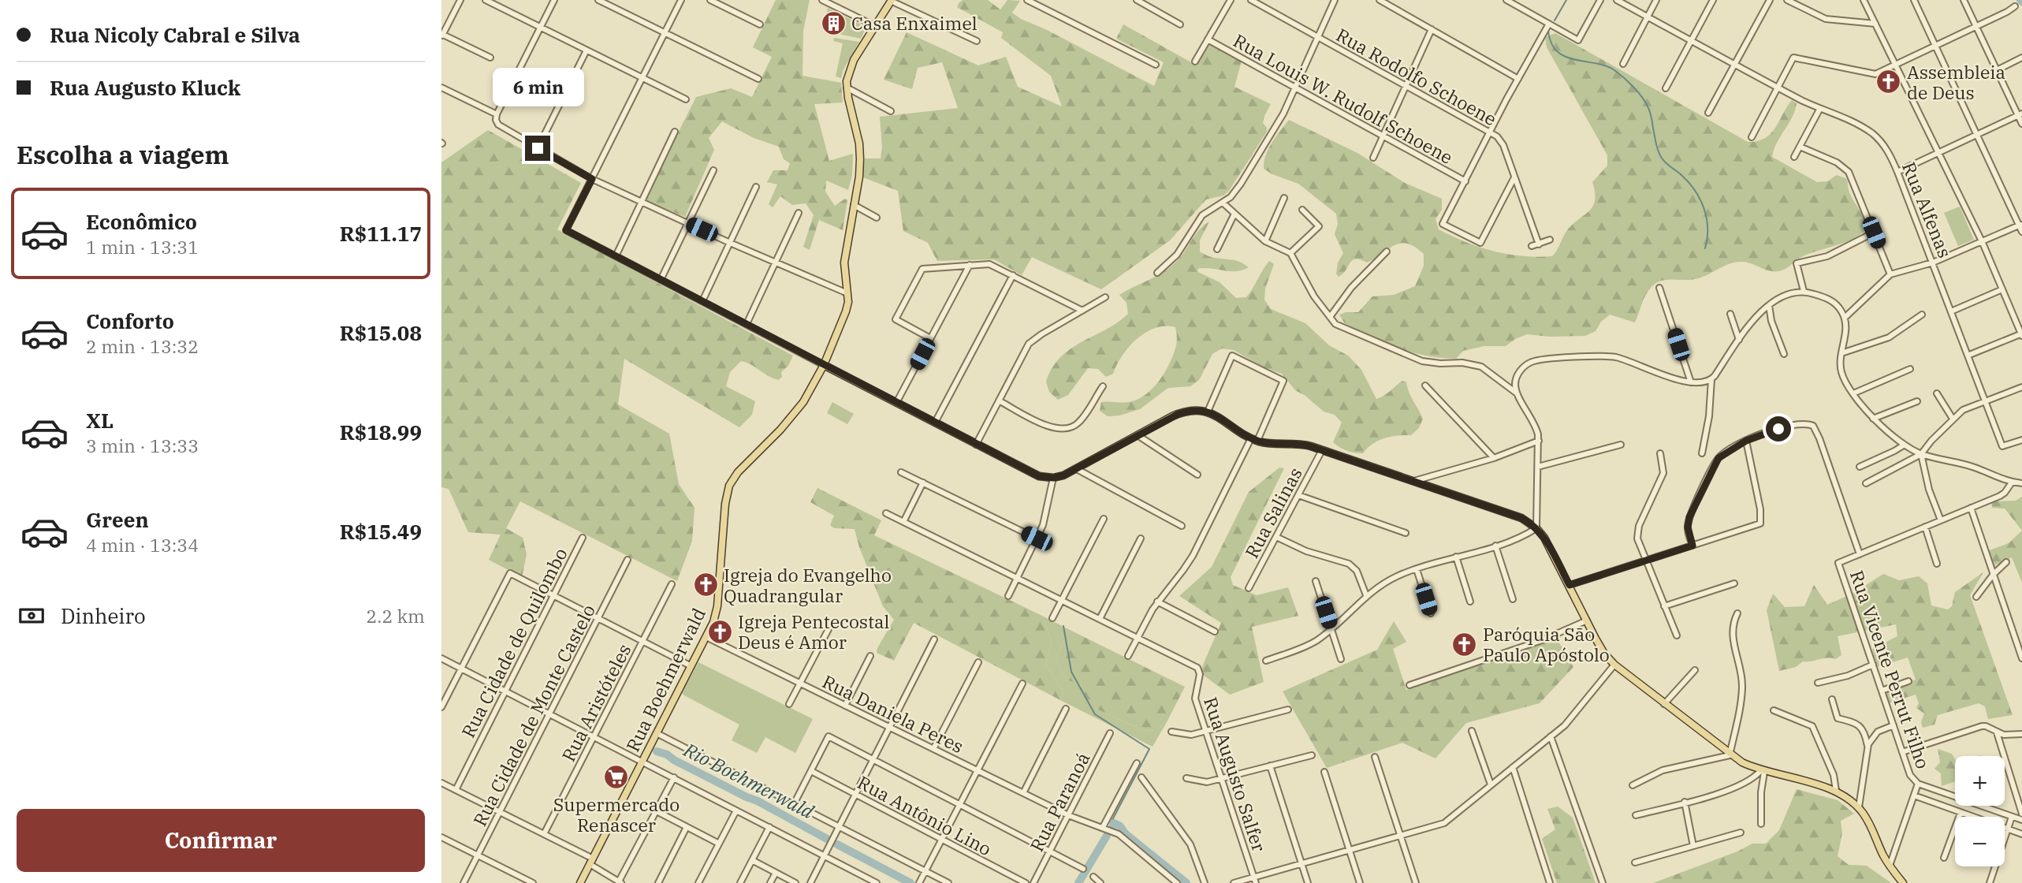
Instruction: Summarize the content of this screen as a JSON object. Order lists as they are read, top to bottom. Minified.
{"streets":{"main road":["Rua Boehmerwald"],"street":["Rua Rodolfo Schoene","Rua Louis W. Rudolf Schoene","Rua Alfenas","Rua Salinas","Rua Cidade de Quilombo","Rua Vicente Perrut Filho","Rua Aristóteles","Rua Daniela Peres","Rua Cidade de Monte Castelo","Rua Augusto Salfer","Rua Paranoá","Rua Antônio Lino"]},"crossings":[["Rua Boehmerwald","Rua Daniela Peres"],["Rua Daniela Peres","Rua Paranoá"]],"water":["Rio Boehmerwald"],"places":{"building":["Casa Enxaimel"],"church":["Assembleia de Deus","Igreja do Evangelho Quadrangular","Igreja Pentecostal Deus é Amor","Paróquia São Paulo Apóstolo"],"supermarket":["Supermercado Renascer"]},"page":{"banner":["Rua Nicoly Cabral e Silva","Rua Augusto Kluck"],"bubble":"6 min","heading":"Escolha a viagem","list":[{"name":"Econômico","note":"1 min · 13:31","value":"R$11.17"},{"name":"Conforto","note":"2 min · 13:32","value":"R$15.08"},{"name":"XL","note":"3 min · 13:33","value":"R$18.99"},{"name":"Green","note":"4 min · 13:34","value":"R$15.49"}],"pay":["Dinheiro","2.2 km"],"map_buttons":["+","−"],"buttons":"Confirmar"}}
